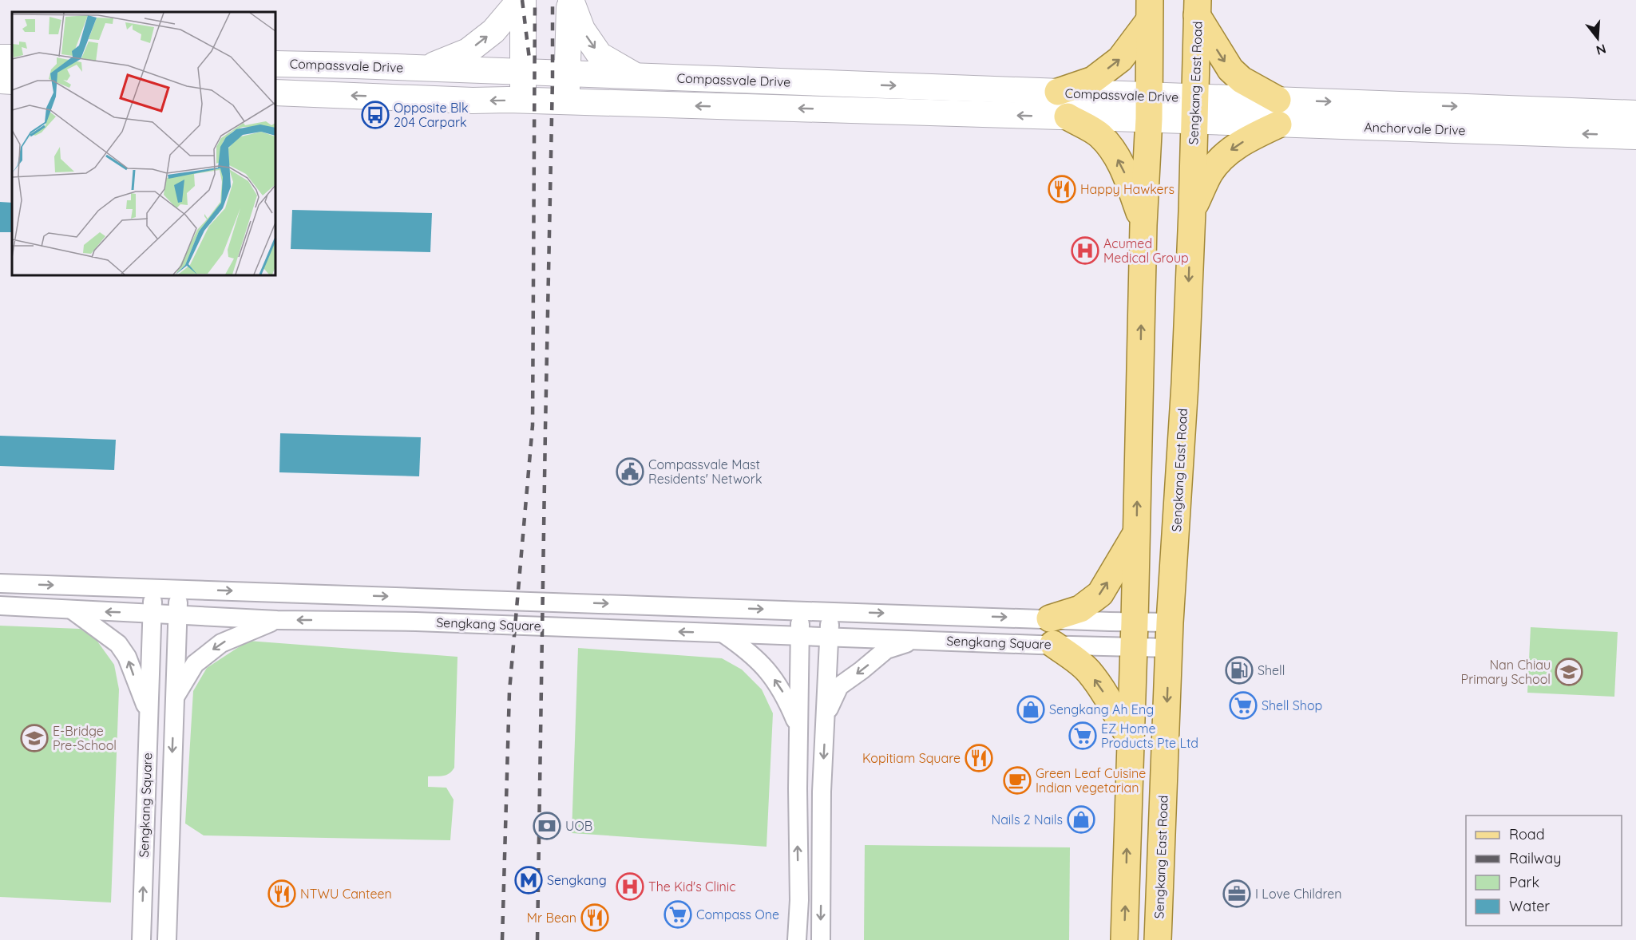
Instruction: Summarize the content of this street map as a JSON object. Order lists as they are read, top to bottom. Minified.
{"streets":{"main road":["Sengkang East Road"],"street":["Compassvale Drive","Anchorvale Drive","Sengkang Square"]},"crossings":[["Compassvale Drive","Sengkang East Road"],["Compassvale Drive","Anchorvale Drive"],["Sengkang East Road","Anchorvale Drive"],["Sengkang East Road","Sengkang Square"]],"places":{"bus stop":["Opposite Blk 204 Carpark"],"restaurant":["Happy Hawkers","Kopitiam Square","NTWU Canteen","Mr Bean"],"hospital":["Acumed Medical Group","The Kid's Clinic"],"public building":["Compassvale Mast Residents' Network"],"fuel station":["Shell"],"school or university":["Nan Chiau Primary School","E-Bridge Pre-School"],"supermarket":["Shell Shop","EZ Home Products Pte Ltd","Compass One"],"shop":["Sengkang Ah Eng","Nails 2 Nails"],"cafe":["Green Leaf Cuisine Indian vegetarian"],"bank":["UOB"],"metro station":["Sengkang"],"office":["I Love Children"]},"legend":["Road","Railway","Park","Water"],"north":"bottom"}
